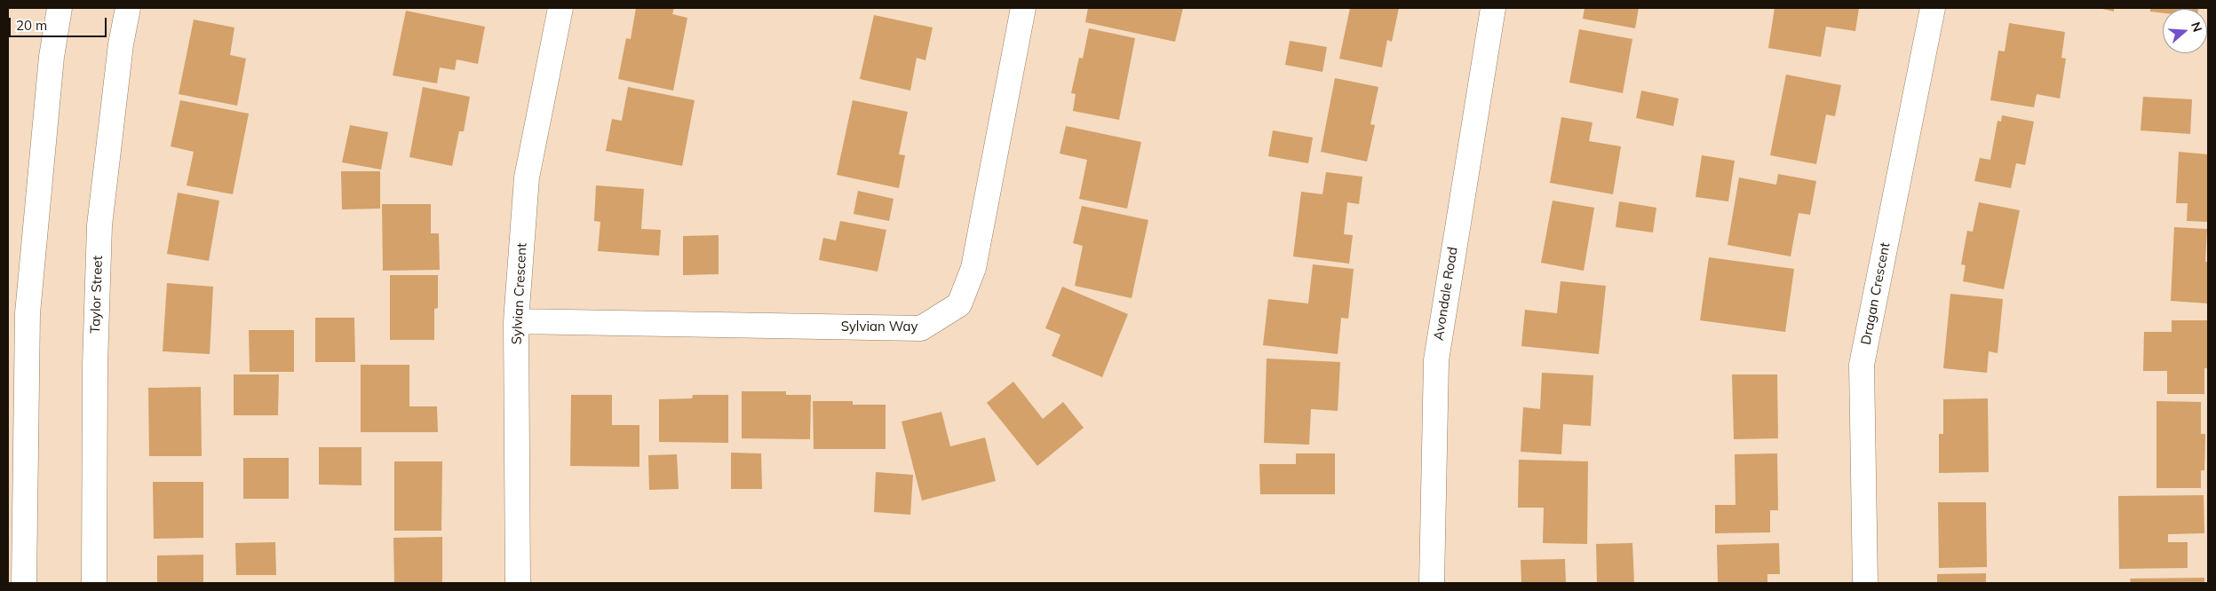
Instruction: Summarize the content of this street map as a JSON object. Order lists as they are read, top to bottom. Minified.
{"streets":{"street":["Sylvian Crescent","Avondale Road","Dragan Crescent","Taylor Street","Sylvian Way"]},"crossings":[["Sylvian Crescent","Sylvian Way"]],"scale_bar":"20 m","north":"right"}
